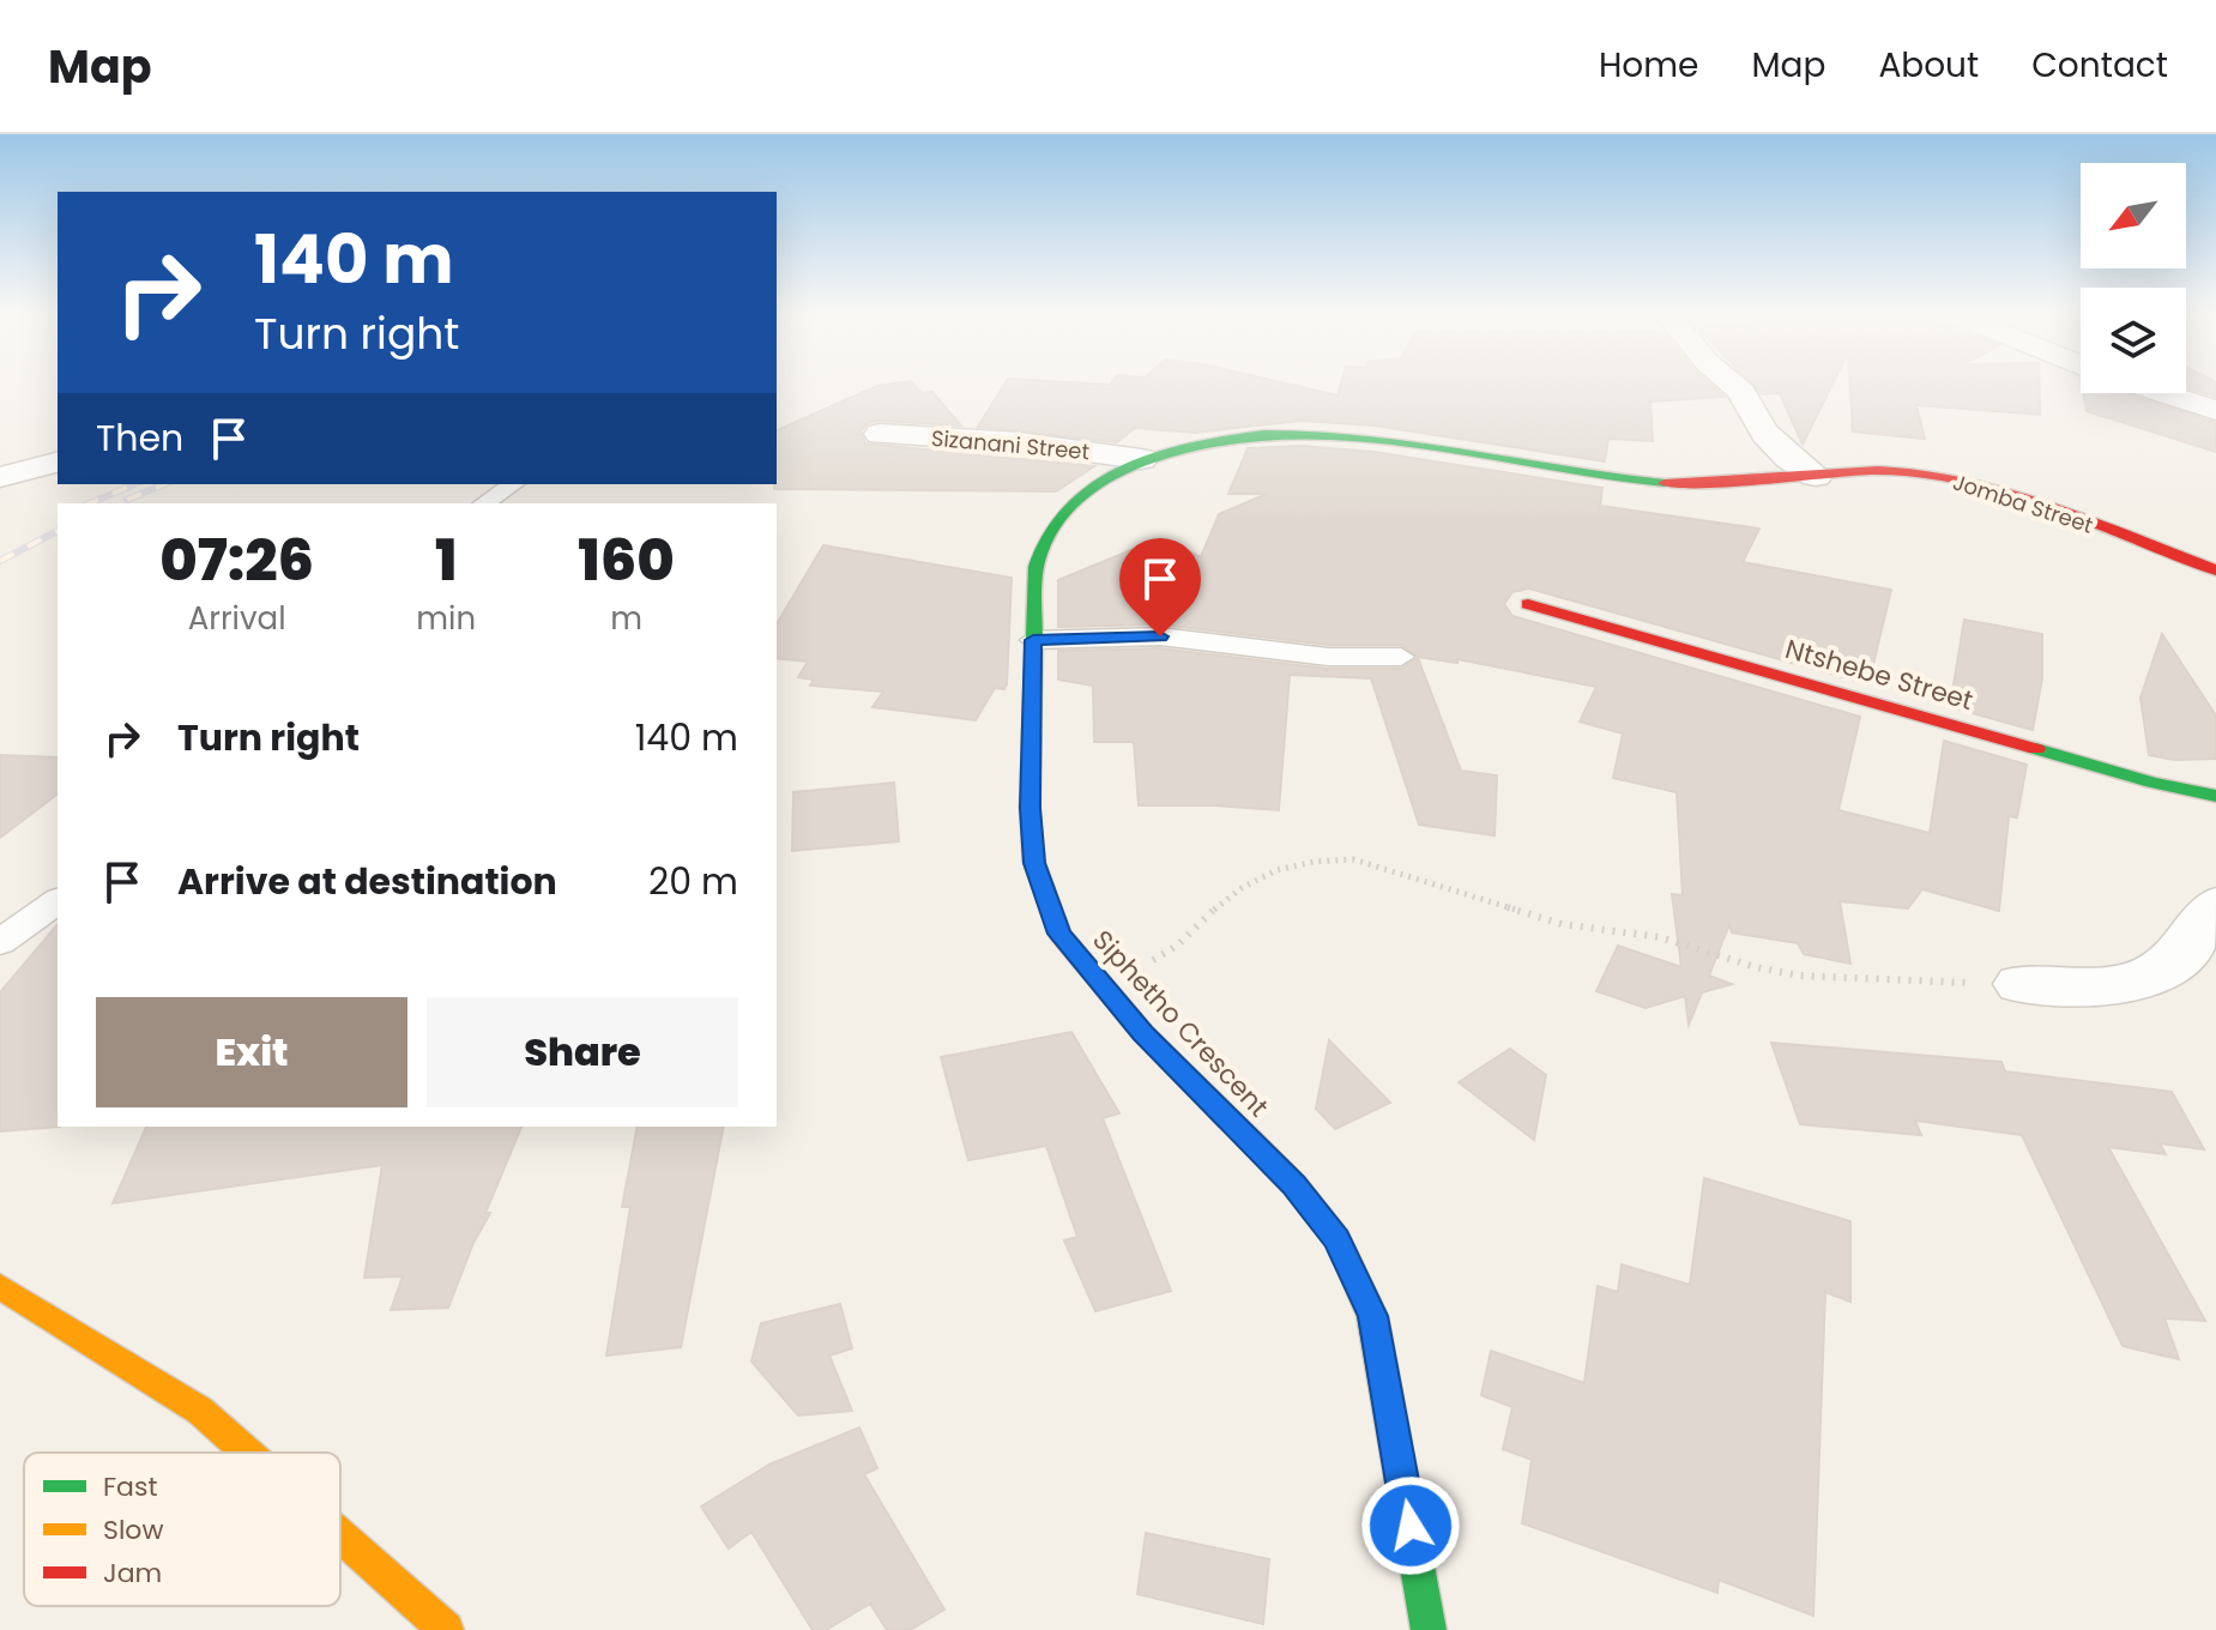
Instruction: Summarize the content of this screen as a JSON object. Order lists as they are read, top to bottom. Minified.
{"streets":{"street":["Sizanani Street","Jomba Street","Ntshebe Street","Siphetho Crescent"]},"crossings":[["Sizanani Street","Siphetho Crescent"],["Jomba Street","Siphetho Crescent"]],"legend":["Fast","Slow","Jam"],"north":"bottom left","page":{"header":"Map","nav":["Home","Map","About","Contact"],"turn":["140 m","Turn right"],"then":"Then","eta":["07:26","Arrival","1","min","160","m"],"list":[{"name":"Turn right","value":"140 m"},{"name":"Arrive at destination","value":"20 m"}],"buttons":["Exit","Share"]}}
